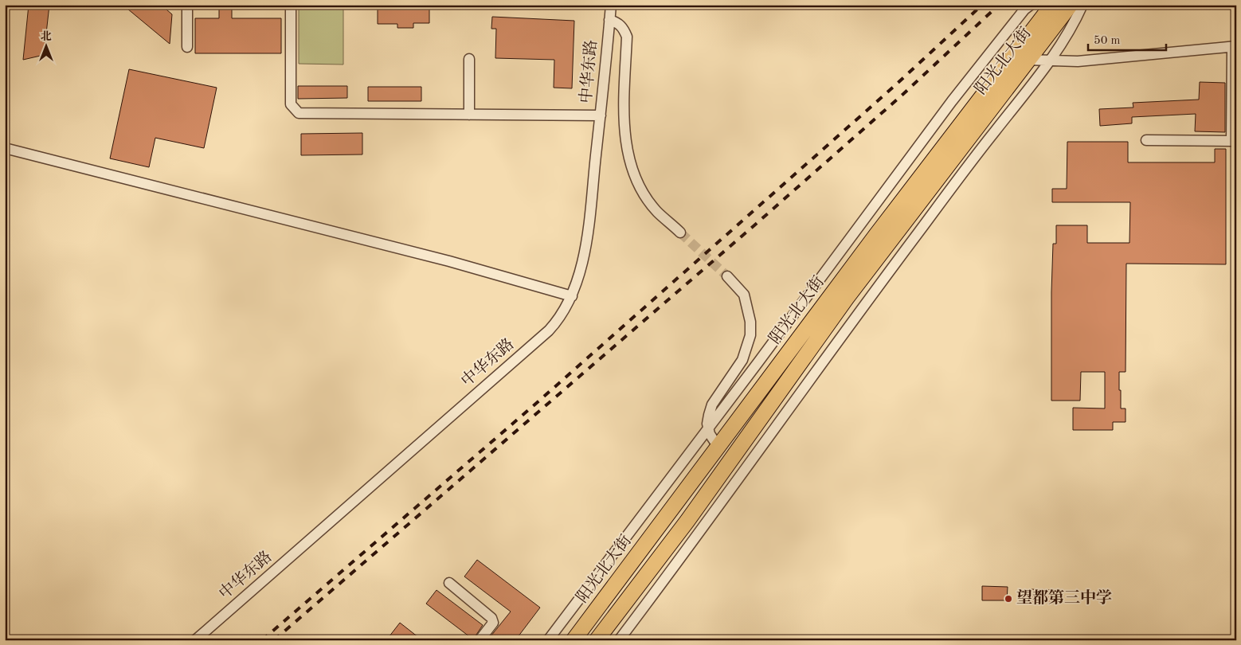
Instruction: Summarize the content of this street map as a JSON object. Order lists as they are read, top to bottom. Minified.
{"streets":{"highway":["阳光北大街"],"street":["中华东路"]},"places":["望都第三中学"],"scale_bar":"50 m","north":"top"}
